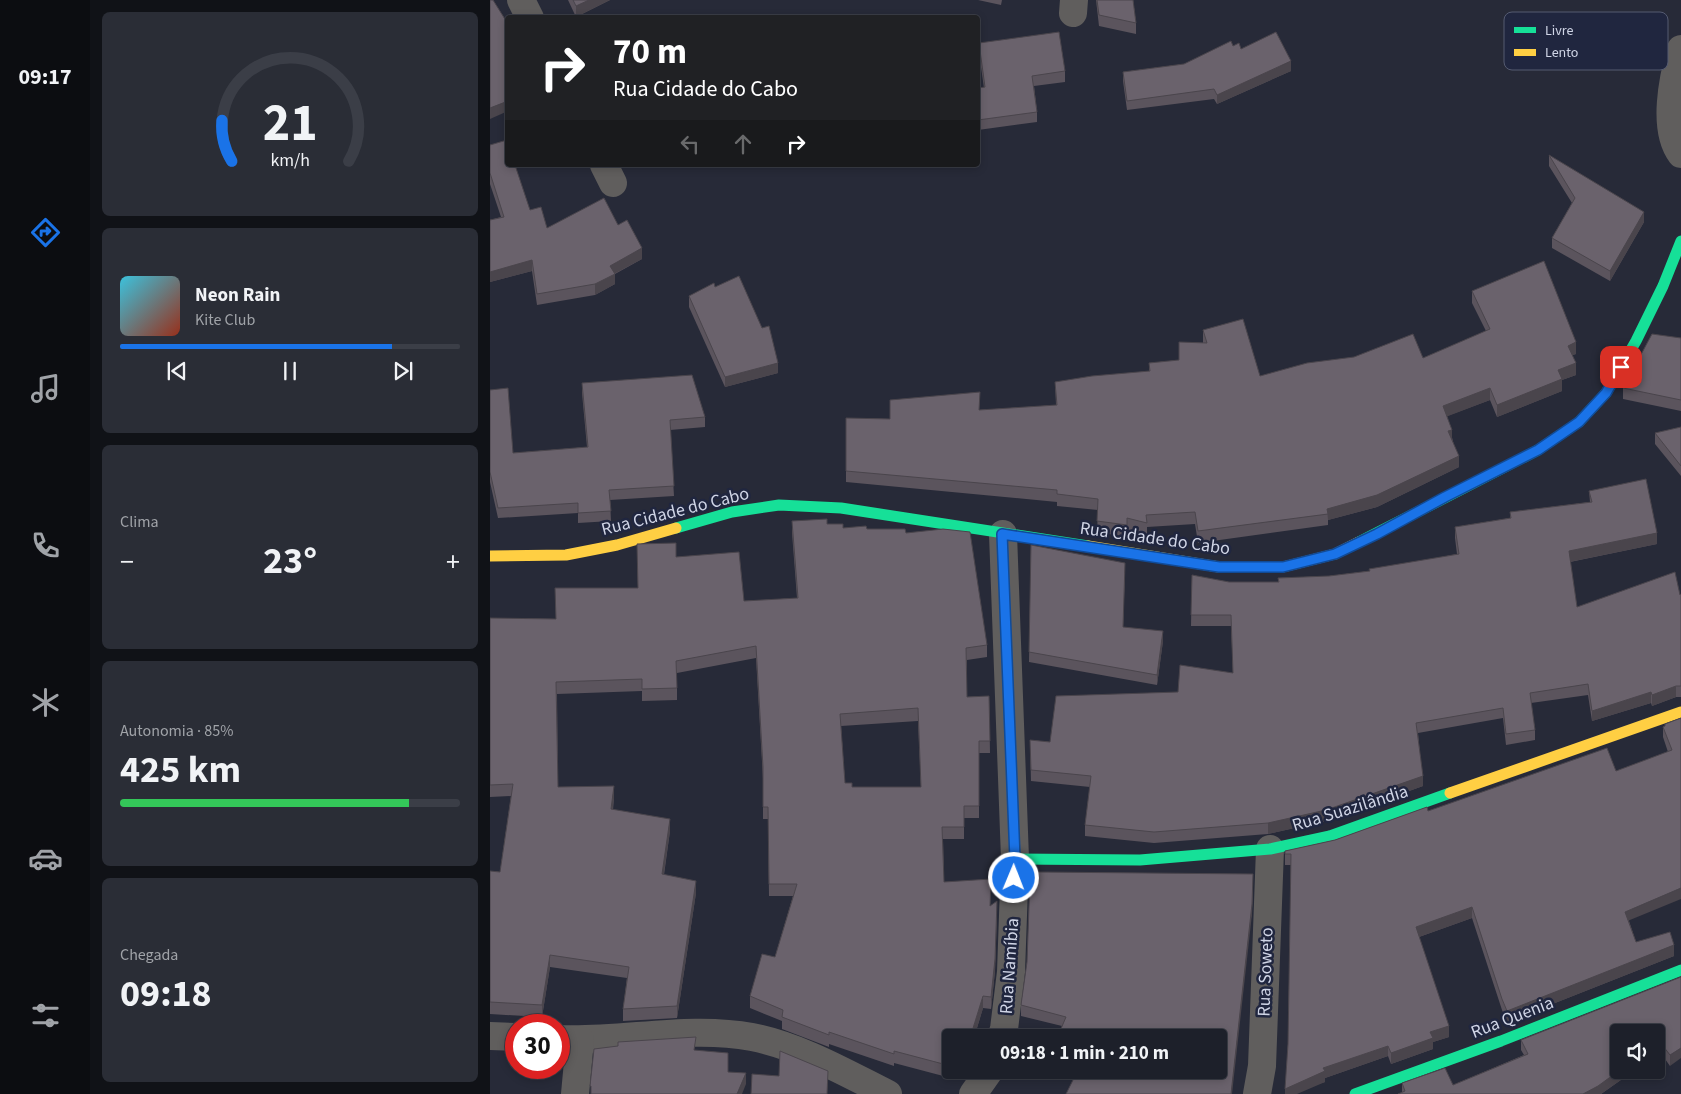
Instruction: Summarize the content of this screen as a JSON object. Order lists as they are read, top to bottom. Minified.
{"streets":{"street":["Rua Cidade do Cabo","Rua Suazilândia","Rua Namíbia","Rua Soweto","Rua Quenia"]},"crossings":[["Rua Cidade do Cabo","Rua Namíbia"],["Rua Suazilândia","Rua Namíbia"],["Rua Suazilândia","Rua Soweto"]],"legend":["Livre","Lento"],"page":{"tabs":"09:17","turn":["70 m","Rua Cidade do Cabo"],"song":["Neon Rain","Kite Club"],"tile":["Clima",["Autonomia · 85%","425 km"],["Chegada","09:18"]],"heat":["−","23°","+"],"limit":"30","trip":"09:18 · 1 min · 210 m","gauge":["21","km/h"]}}
